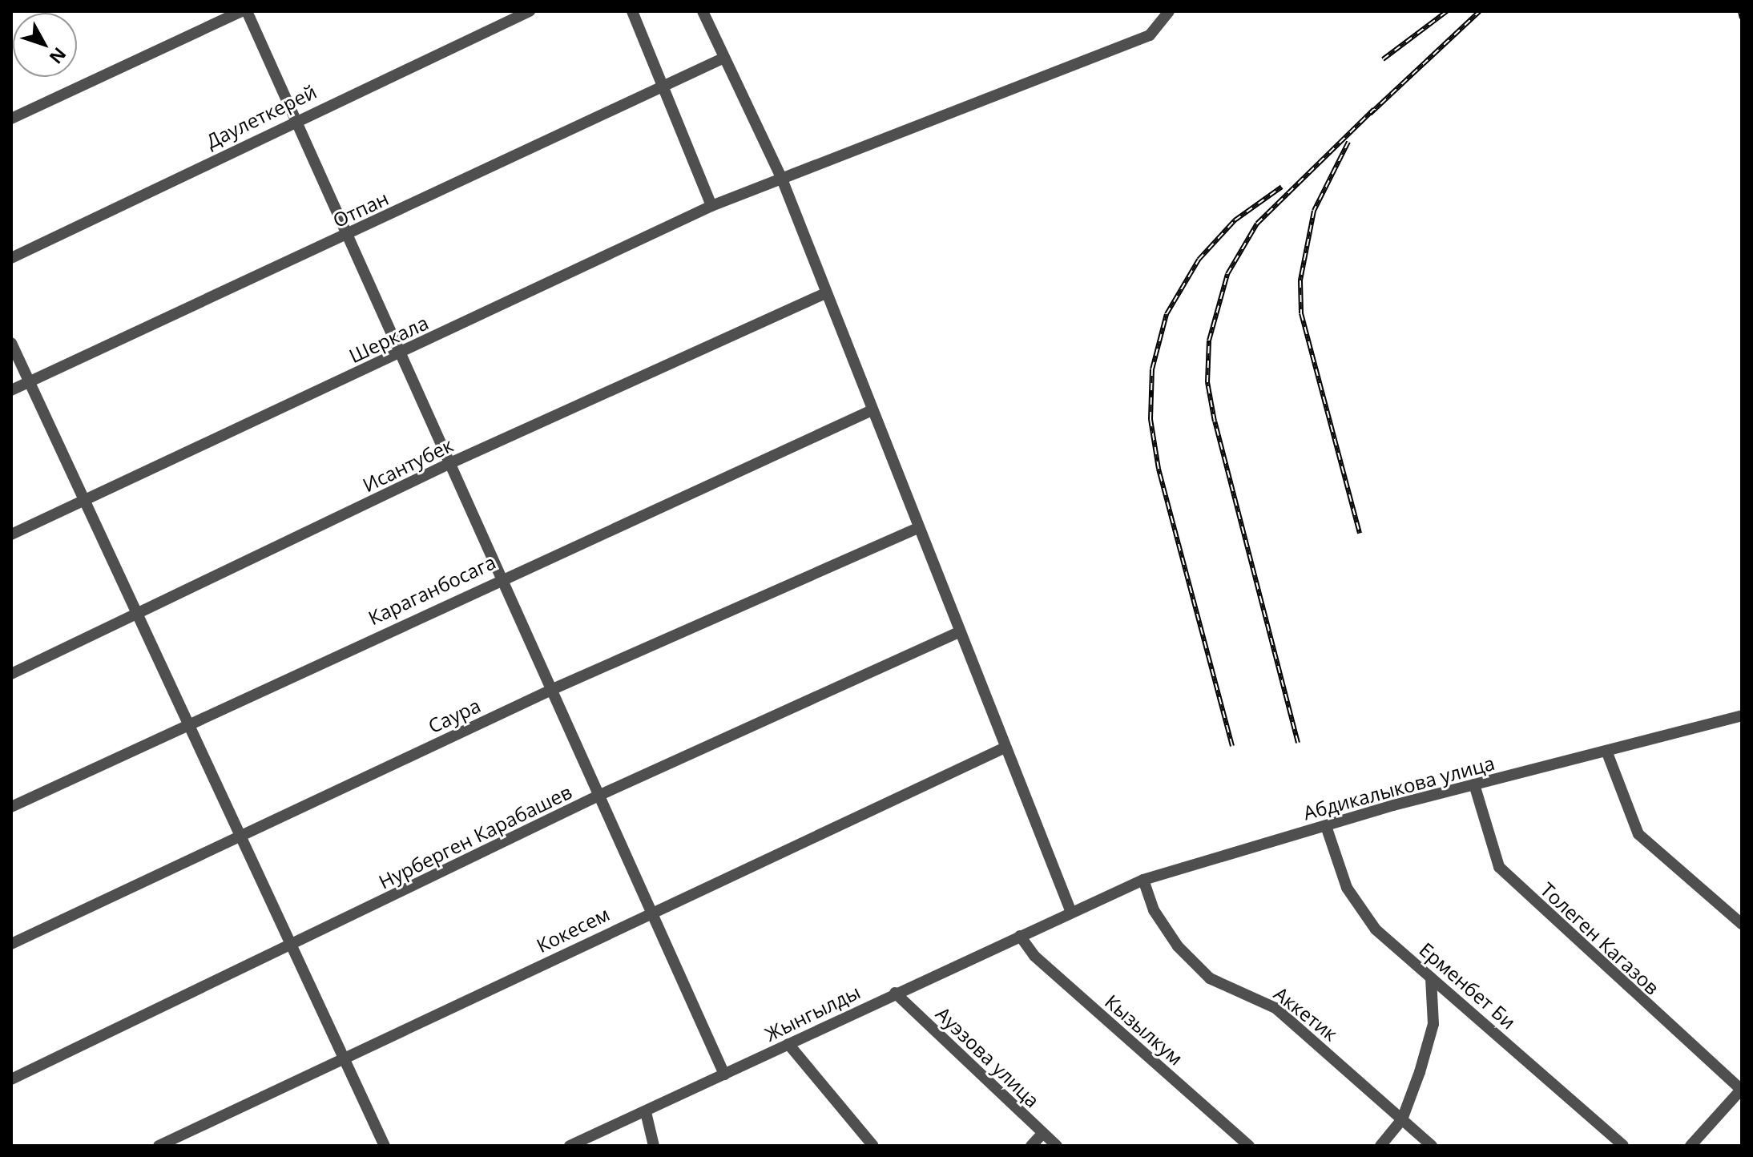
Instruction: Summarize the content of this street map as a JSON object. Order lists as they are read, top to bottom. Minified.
{"streets":{"street":["Даулеткерей","Отпан","Шеркала","Исантубек","Караганбосага","Саура","Абдикалыкова улица","Нурберген Карабашев","Кокесем","Толеген Кагазов","Ерменбет Би","Жынгылды","Аккетик","Кызылкум","Ауэзова улица"]},"crossings":[["Абдикалыкова улица","Толеген Кагазов"],["Абдикалыкова улица","Ерменбет Би"],["Абдикалыкова улица","Жынгылды"],["Абдикалыкова улица","Аккетик"],["Жынгылды","Кызылкум"],["Жынгылды","Ауэзова улица"]],"north":"bottom right"}
